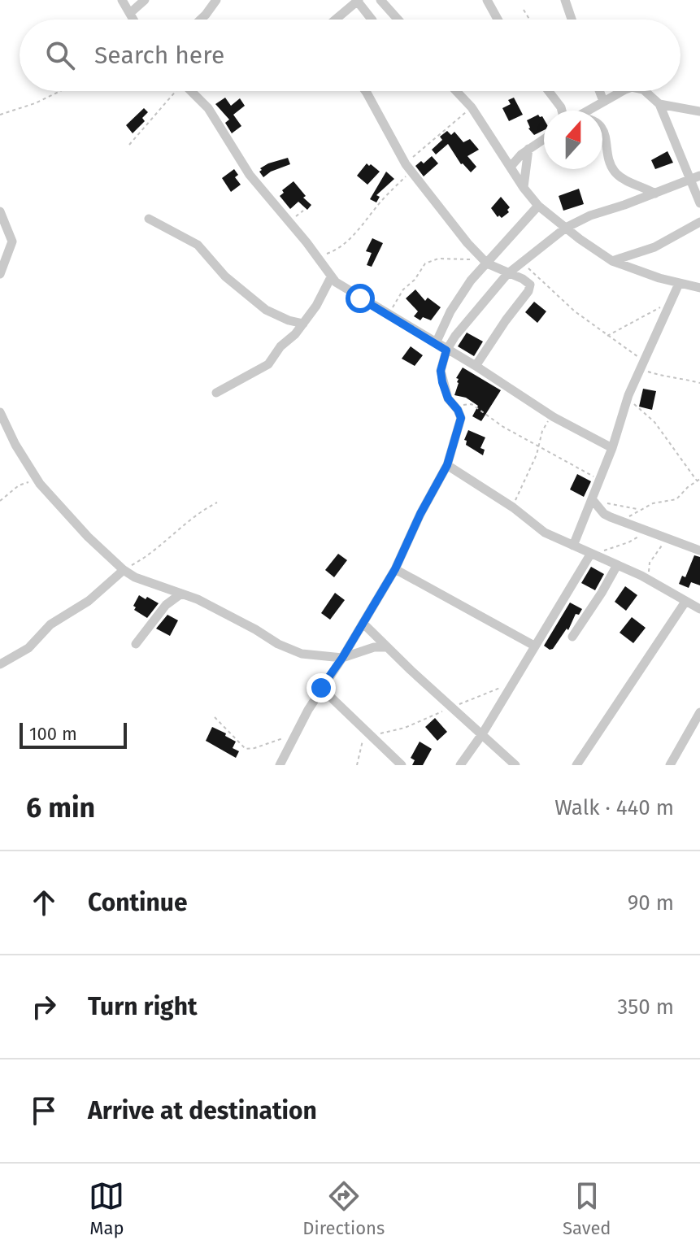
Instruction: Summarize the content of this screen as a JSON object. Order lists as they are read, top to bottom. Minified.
{"scale_bar":"100 m","north":"top","page":{"search":"Search here","scale":"100 m","heading":["6 min","Walk · 440 m"],"list":[["Continue","90 m"],["Turn right","350 m"],"Arrive at destination"],"nav":["Map","Directions","Saved"]}}
